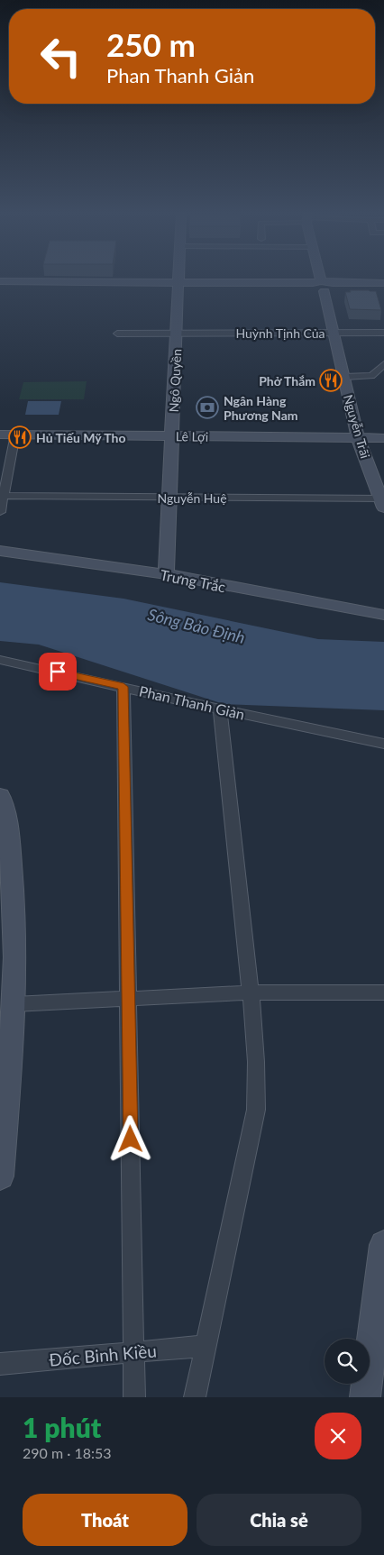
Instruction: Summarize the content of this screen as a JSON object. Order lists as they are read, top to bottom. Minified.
{"streets":{"main road":["Ngô Quyền","Nguyễn Trãi","Lê Lợi","Trưng Trắc"],"street":["Huỳnh Tịnh Của","Nguyễn Huệ","Phan Thanh Giản","Đốc Binh Kiều"]},"crossings":[["Huỳnh Tịnh Của","Ngô Quyền"],["Huỳnh Tịnh Của","Nguyễn Trãi"],["Ngô Quyền","Lê Lợi"],["Ngô Quyền","Nguyễn Huệ"],["Ngô Quyền","Trưng Trắc"],["Nguyễn Trãi","Lê Lợi"],["Nguyễn Trãi","Nguyễn Huệ"]],"water":["Sông Bảo Định"],"places":{"restaurant":["Phở Thắm","Hủ Tiếu Mỹ Tho"],"bank":["Ngân Hàng Phương Nam"]},"page":{"turn":["250 m","Phan Thanh Giản"],"heading":["1 phút","290 m · 18:53"],"buttons":["Thoát","Chia sẻ"]}}
